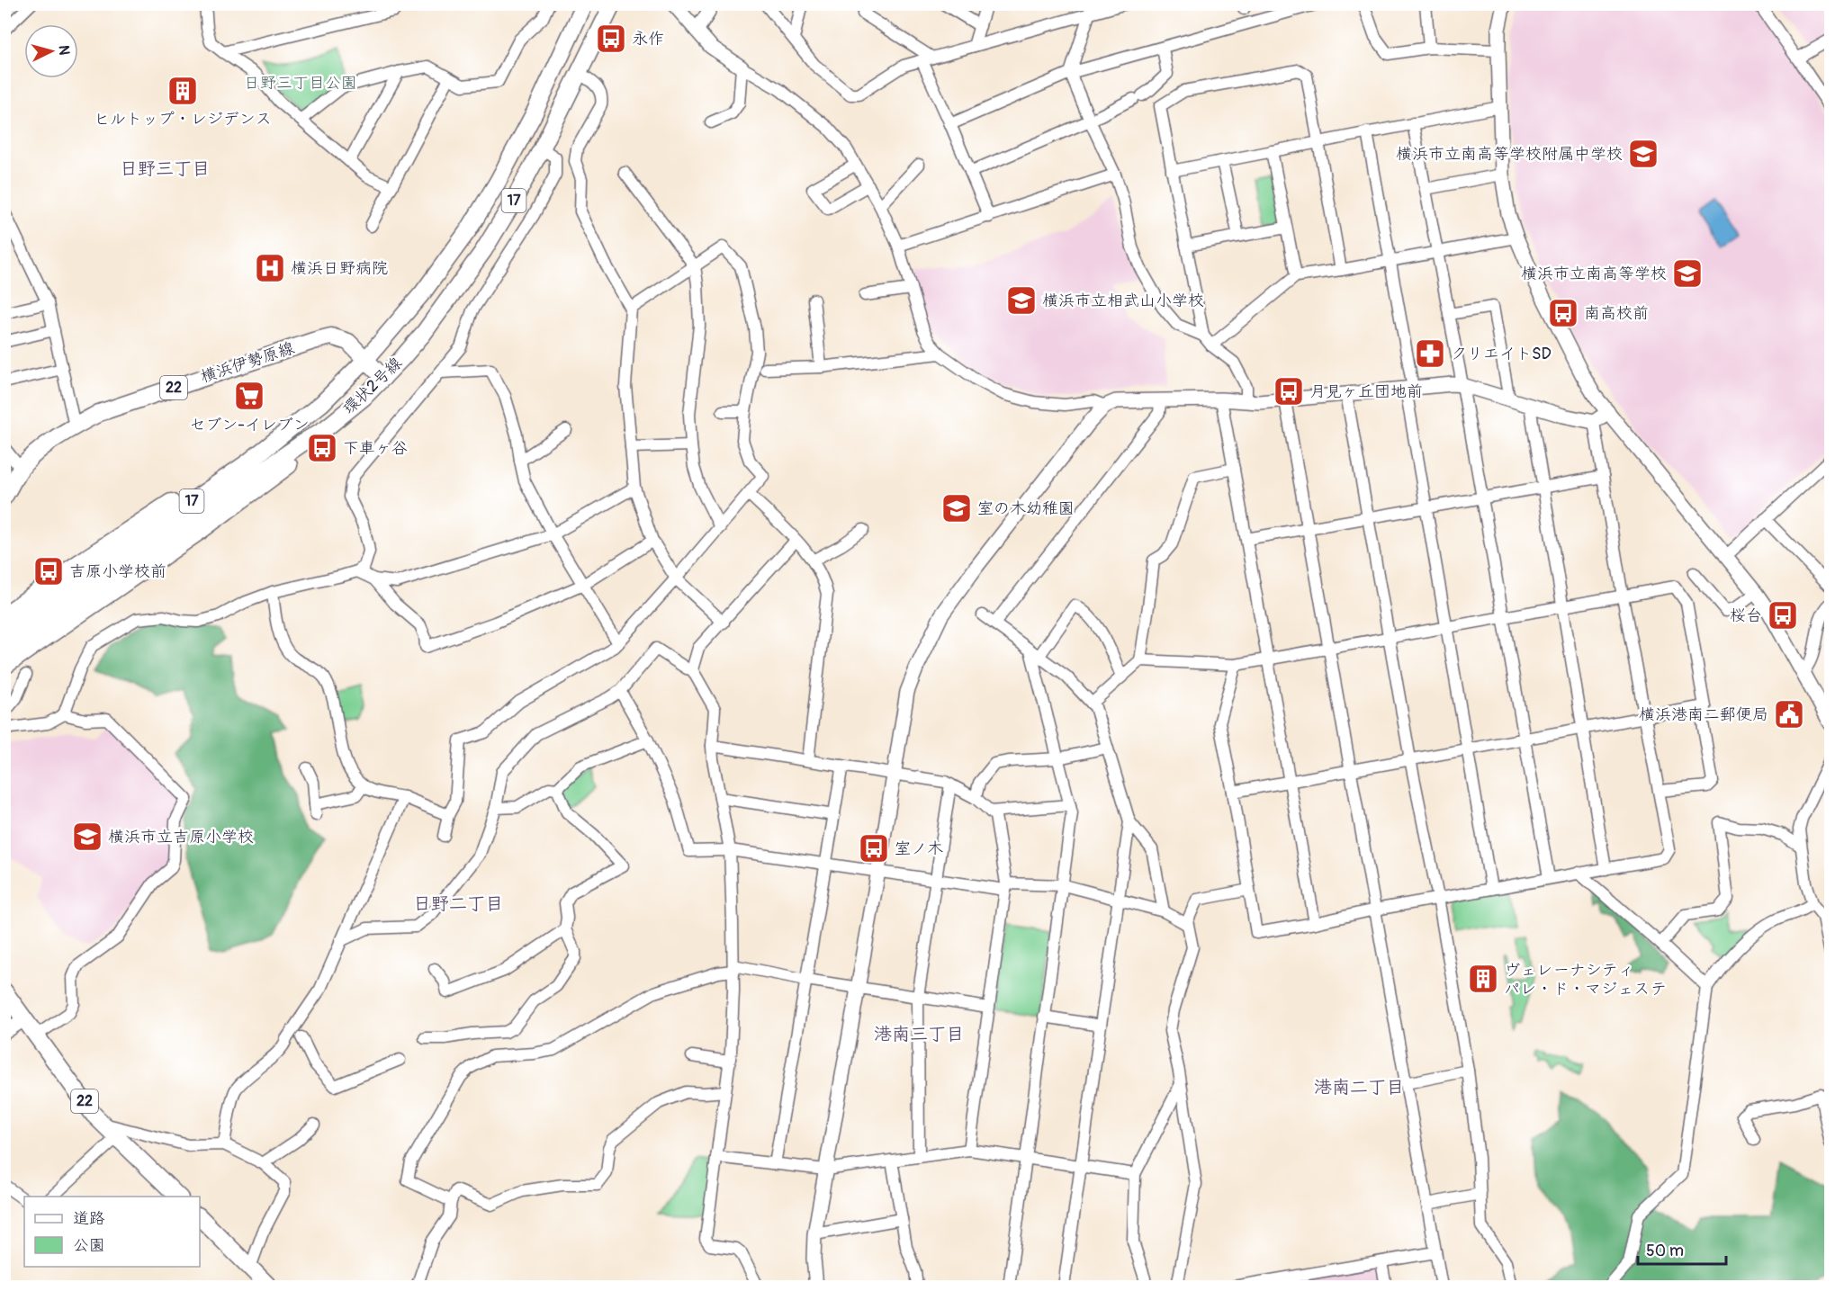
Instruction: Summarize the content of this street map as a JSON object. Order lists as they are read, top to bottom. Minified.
{"streets":{"main road":["17","横浜伊勢原線","環状2号線","22"]},"crossings":[["横浜伊勢原線","環状2号線"]],"districts":["日野三丁目","日野二丁目","港南三丁目","港南二丁目"],"parks":["日野三丁目公園"],"places":{"bus stop":["永作","南高校前","月見ヶ丘団地前","下車ヶ谷","吉原小学校前","桜台","室ノ木"],"building":["ヒルトップ・レジデンス","ヴェレーナシティ パレ・ド・マジェステ"],"school or university":["横浜市立南高等学校附属中学校","横浜市立南高等学校","横浜市立相武山小学校","室の木幼稚園","横浜市立吉原小学校"],"hospital":["横浜日野病院"],"pharmacy":["クリエイトSD"],"supermarket":["セブン-イレブン"],"public building":["横浜港南二郵便局"]},"legend":["道路","公園"],"scale_bar":"50 m","north":"right"}
